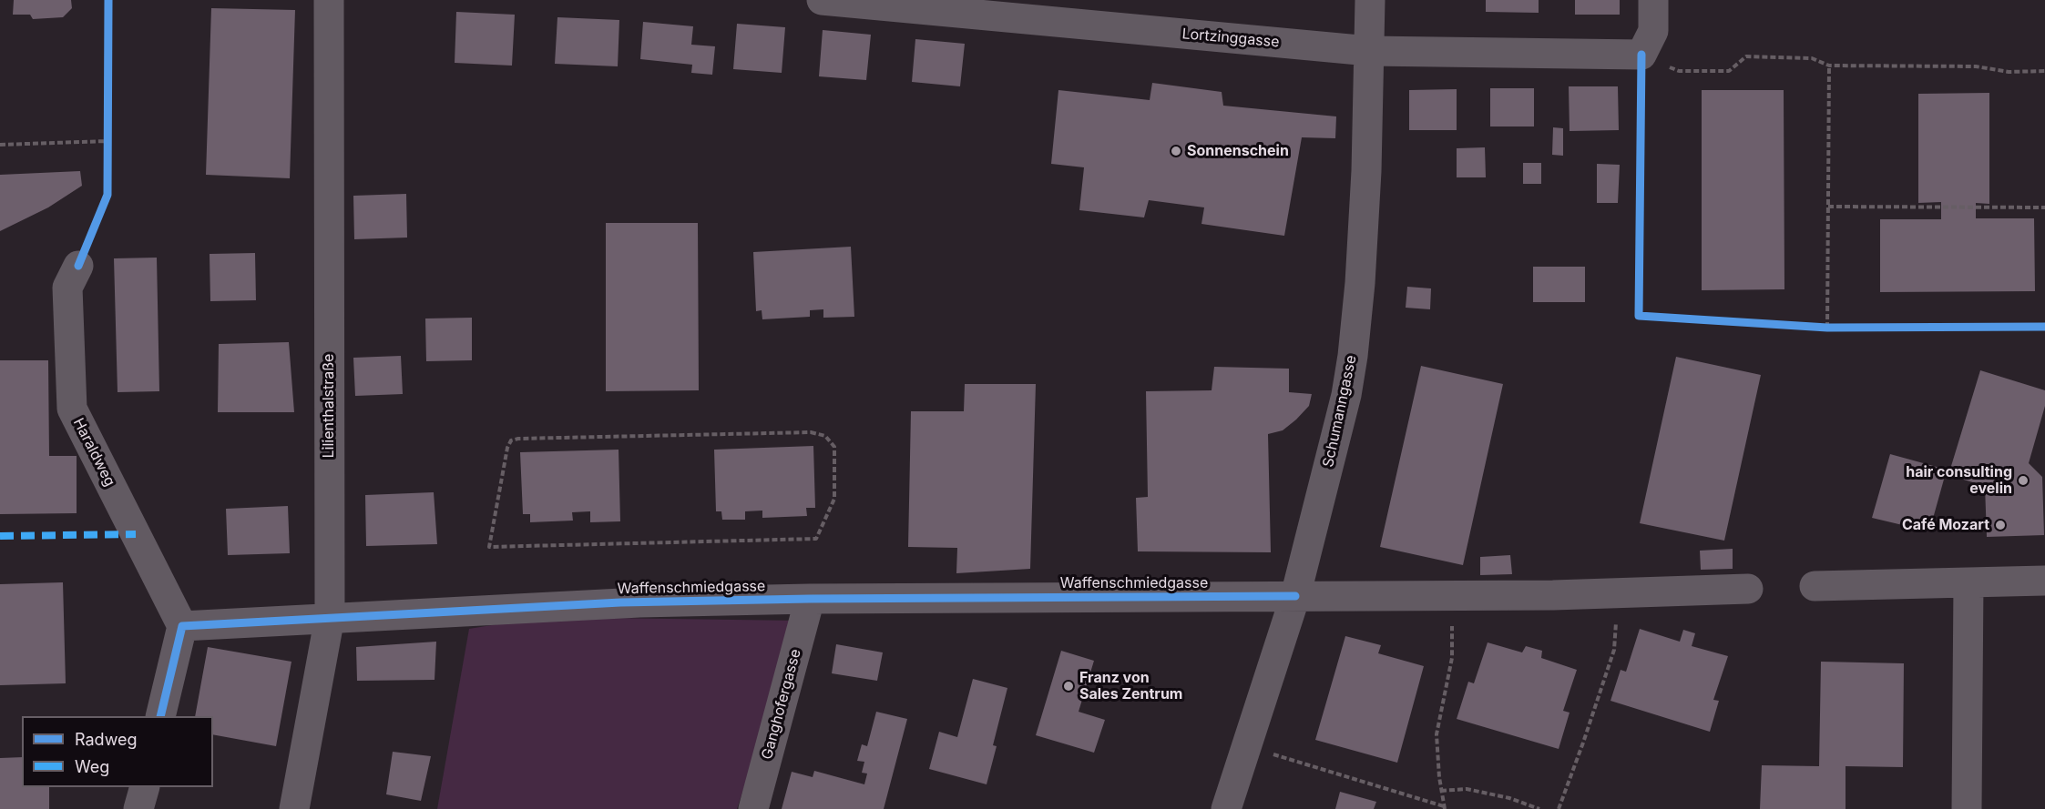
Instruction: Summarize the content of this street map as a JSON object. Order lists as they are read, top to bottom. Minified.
{"streets":{"street":["Lortzinggasse","Lilienthalstraße","Schumanngasse","Haraldweg","Waffenschmiedgasse","Ganghofergasse"]},"crossings":[["Lortzinggasse","Schumanngasse"],["Lilienthalstraße","Waffenschmiedgasse"],["Schumanngasse","Waffenschmiedgasse"],["Haraldweg","Waffenschmiedgasse"],["Waffenschmiedgasse","Ganghofergasse"]],"places":["Sonnenschein","hair consulting evelin","Café Mozart","Franz von Sales Zentrum"],"legend":["Radweg","Weg"]}
